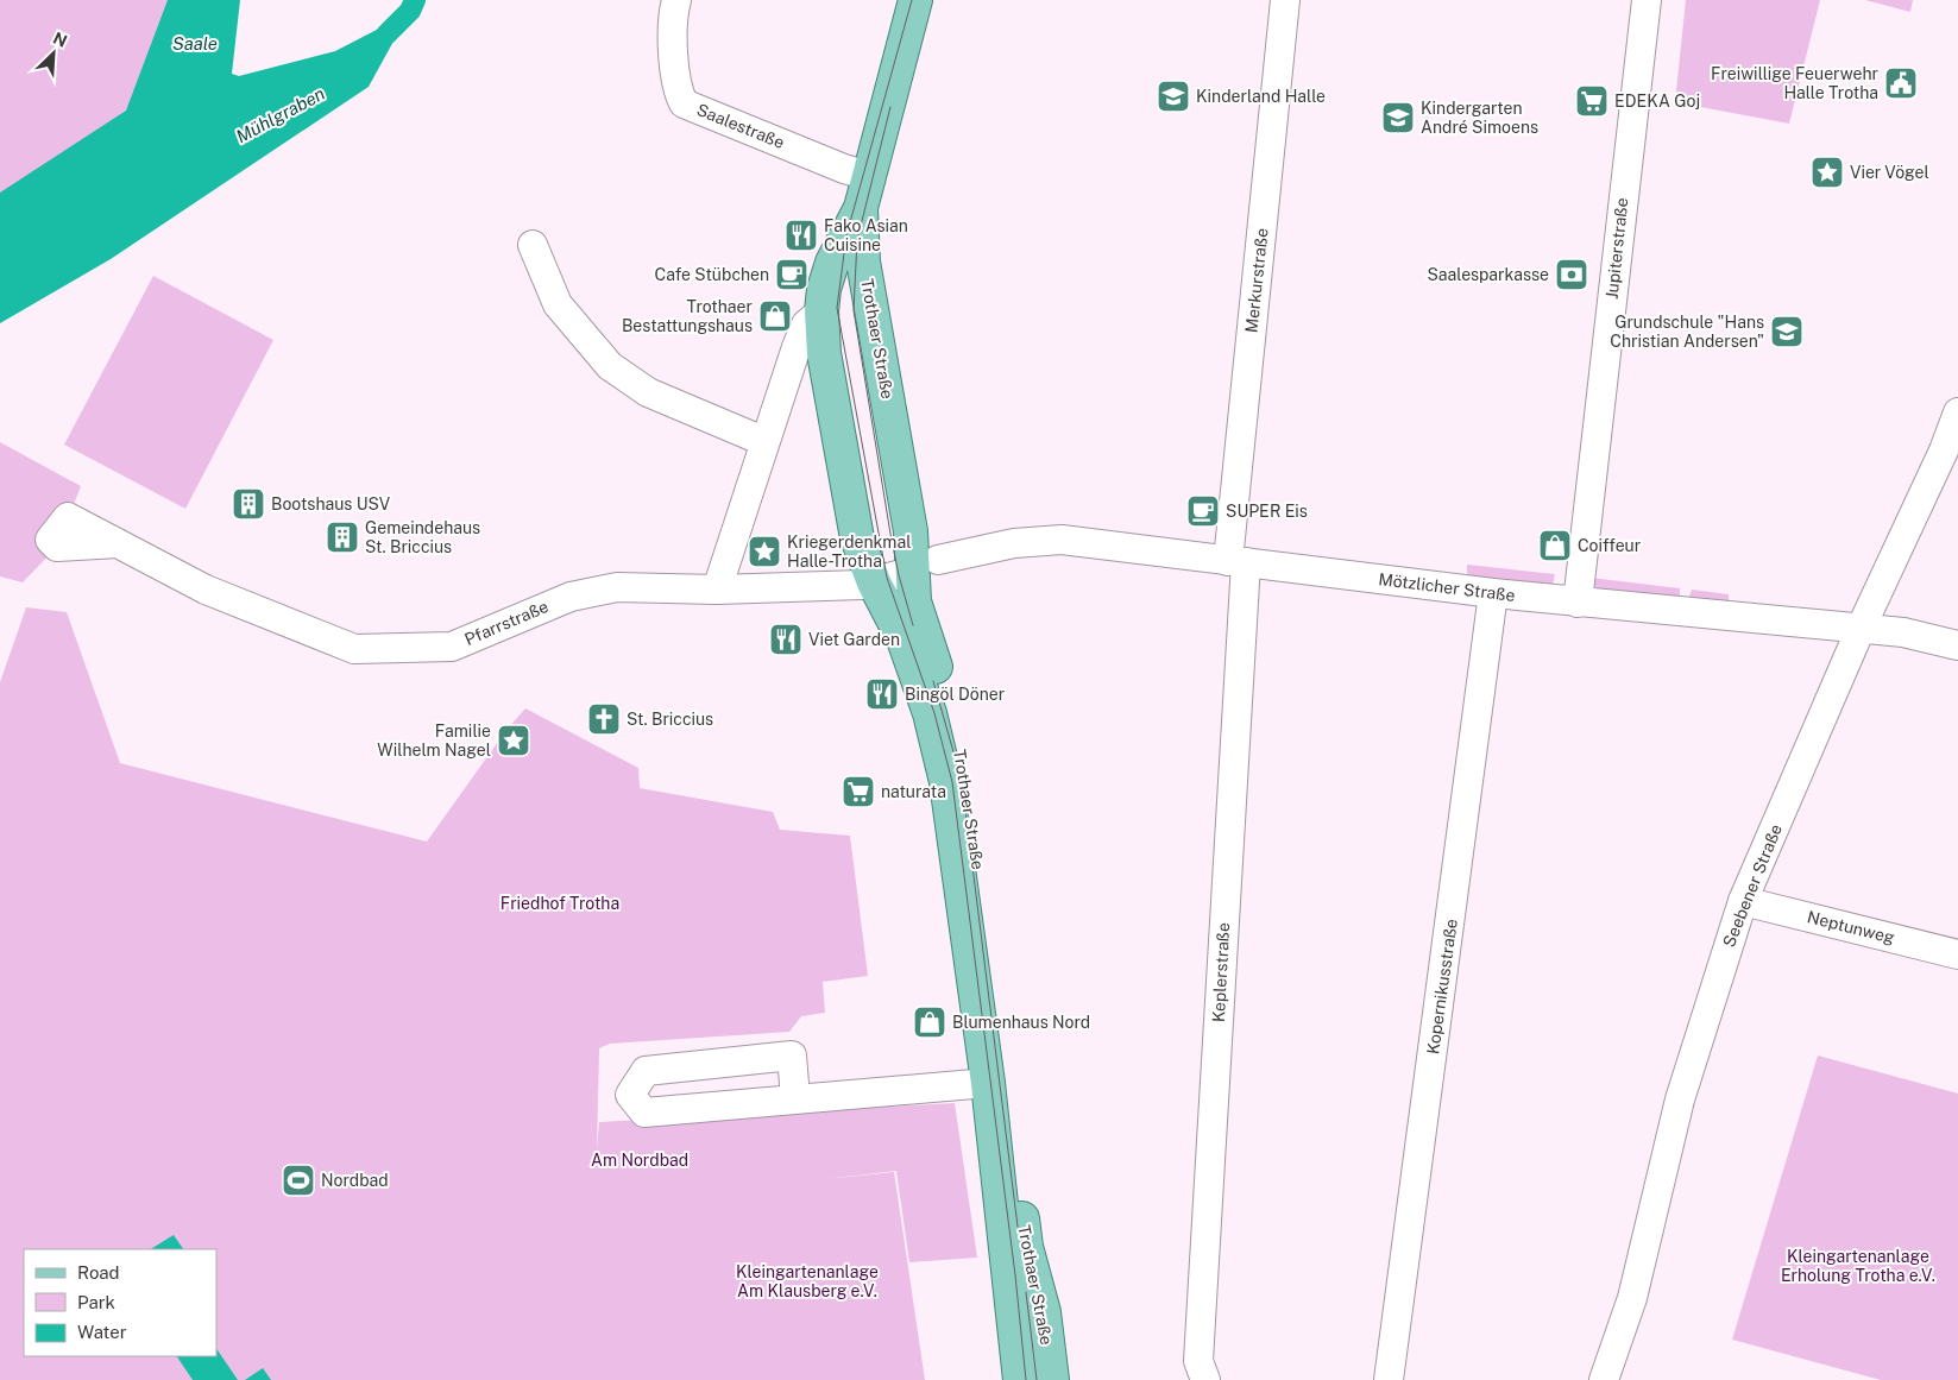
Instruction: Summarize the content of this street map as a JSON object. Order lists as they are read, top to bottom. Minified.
{"streets":{"main road":["Trothaer Straße"],"street":["Saalestraße","Jupiterstraße","Merkurstraße","Mötzlicher Straße","Pfarrstraße","Seebener Straße","Neptunweg","Keplerstraße","Kopernikusstraße"]},"crossings":[["Saalestraße","Trothaer Straße"],["Jupiterstraße","Mötzlicher Straße"],["Merkurstraße","Mötzlicher Straße"],["Merkurstraße","Keplerstraße"],["Trothaer Straße","Mötzlicher Straße"],["Trothaer Straße","Pfarrstraße"],["Mötzlicher Straße","Pfarrstraße"],["Mötzlicher Straße","Seebener Straße"],["Mötzlicher Straße","Keplerstraße"],["Mötzlicher Straße","Kopernikusstraße"],["Seebener Straße","Neptunweg"]],"water":["Saale","Mühlgraben"],"parks":["Friedhof Trotha","Am Nordbad","Kleingartenanlage Erholung Trotha e.V.","Kleingartenanlage Am Klausberg e.V."],"places":{"public building":["Freiwillige Feuerwehr Halle Trotha"],"school or university":["Kinderland Halle","Kindergarten André Simoens","Grundschule \"Hans Christian Andersen\""],"supermarket":["EDEKA Goj","naturata"],"place":["Vier Vögel","Kriegerdenkmal Halle-Trotha","Familie Wilhelm Nagel"],"restaurant":["Fako Asian Cuisine","Viet Garden","Bingöl Döner"],"cafe":["Cafe Stübchen","SUPER Eis"],"bank":["Saalesparkasse"],"shop":["Trothaer Bestattungshaus","Coiffeur","Blumenhaus Nord"],"building":["Bootshaus USV","Gemeindehaus St. Briccius"],"church":["St. Briccius"],"sports":["Nordbad"]},"legend":["Road","Park","Water"],"north":"top right"}
